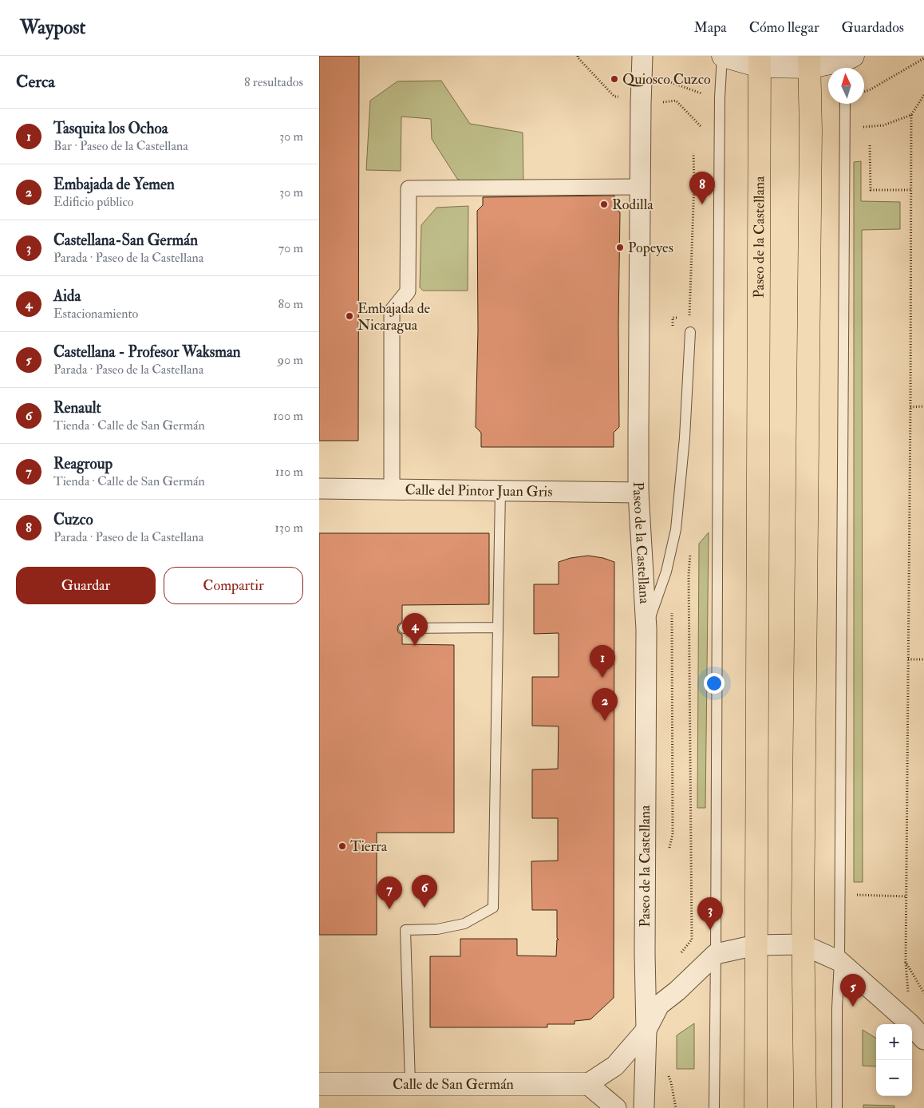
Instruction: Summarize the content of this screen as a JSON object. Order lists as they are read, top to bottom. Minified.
{"streets":{"highway":["Paseo de la Castellana"],"street":["Calle del Pintor Juan Gris","Calle de San Germán"]},"crossings":[["Paseo de la Castellana","Calle del Pintor Juan Gris"]],"places":["Quiosco Cuzco","Rodilla","Popeyes","Embajada de Nicaragua","Tierra"],"north":"top","page":{"header":"Waypost","nav":["Mapa","Cómo llegar","Guardados"],"heading":["Cerca","8 resultados"],"list":[{"mark":"1","name":"Tasquita los Ochoa","note":"Bar · Paseo de la Castellana","value":"30 m"},{"mark":"2","name":"Embajada de Yemen","note":"Edificio público","value":"30 m"},{"mark":"3","name":"Castellana-San Germán","note":"Parada · Paseo de la Castellana","value":"70 m"},{"mark":"4","name":"Aida","note":"Estacionamiento","value":"80 m"},{"mark":"5","name":"Castellana - Profesor Waksman","note":"Parada · Paseo de la Castellana","value":"90 m"},{"mark":"6","name":"Renault","note":"Tienda · Calle de San Germán","value":"100 m"},{"mark":"7","name":"Reagroup","note":"Tienda · Calle de San Germán","value":"110 m"},{"mark":"8","name":"Cuzco","note":"Parada · Paseo de la Castellana","value":"130 m"}],"pins":["8","4","1","2","6","7","3","5"],"buttons":["Guardar","Compartir"],"map_buttons":["+","−"]}}
